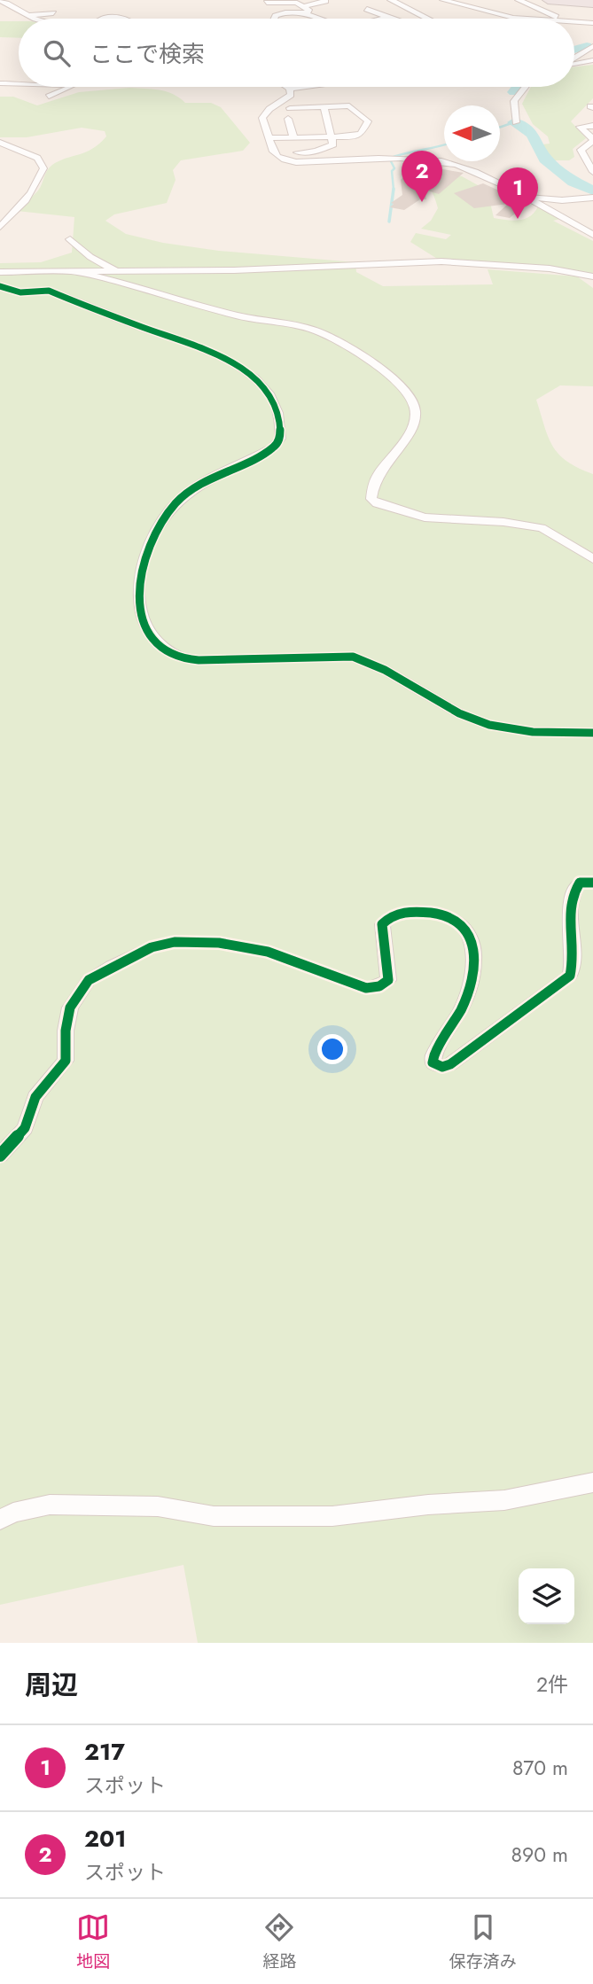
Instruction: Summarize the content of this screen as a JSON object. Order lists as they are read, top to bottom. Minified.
{"north":"left","page":{"search":"ここで検索","pins":["2","1"],"heading":["周辺","2件"],"list":[{"mark":"1","name":"217","note":"スポット","value":"870 m"},{"mark":"2","name":"201","note":"スポット","value":"890 m"}],"nav":["地図","経路","保存済み"]}}
